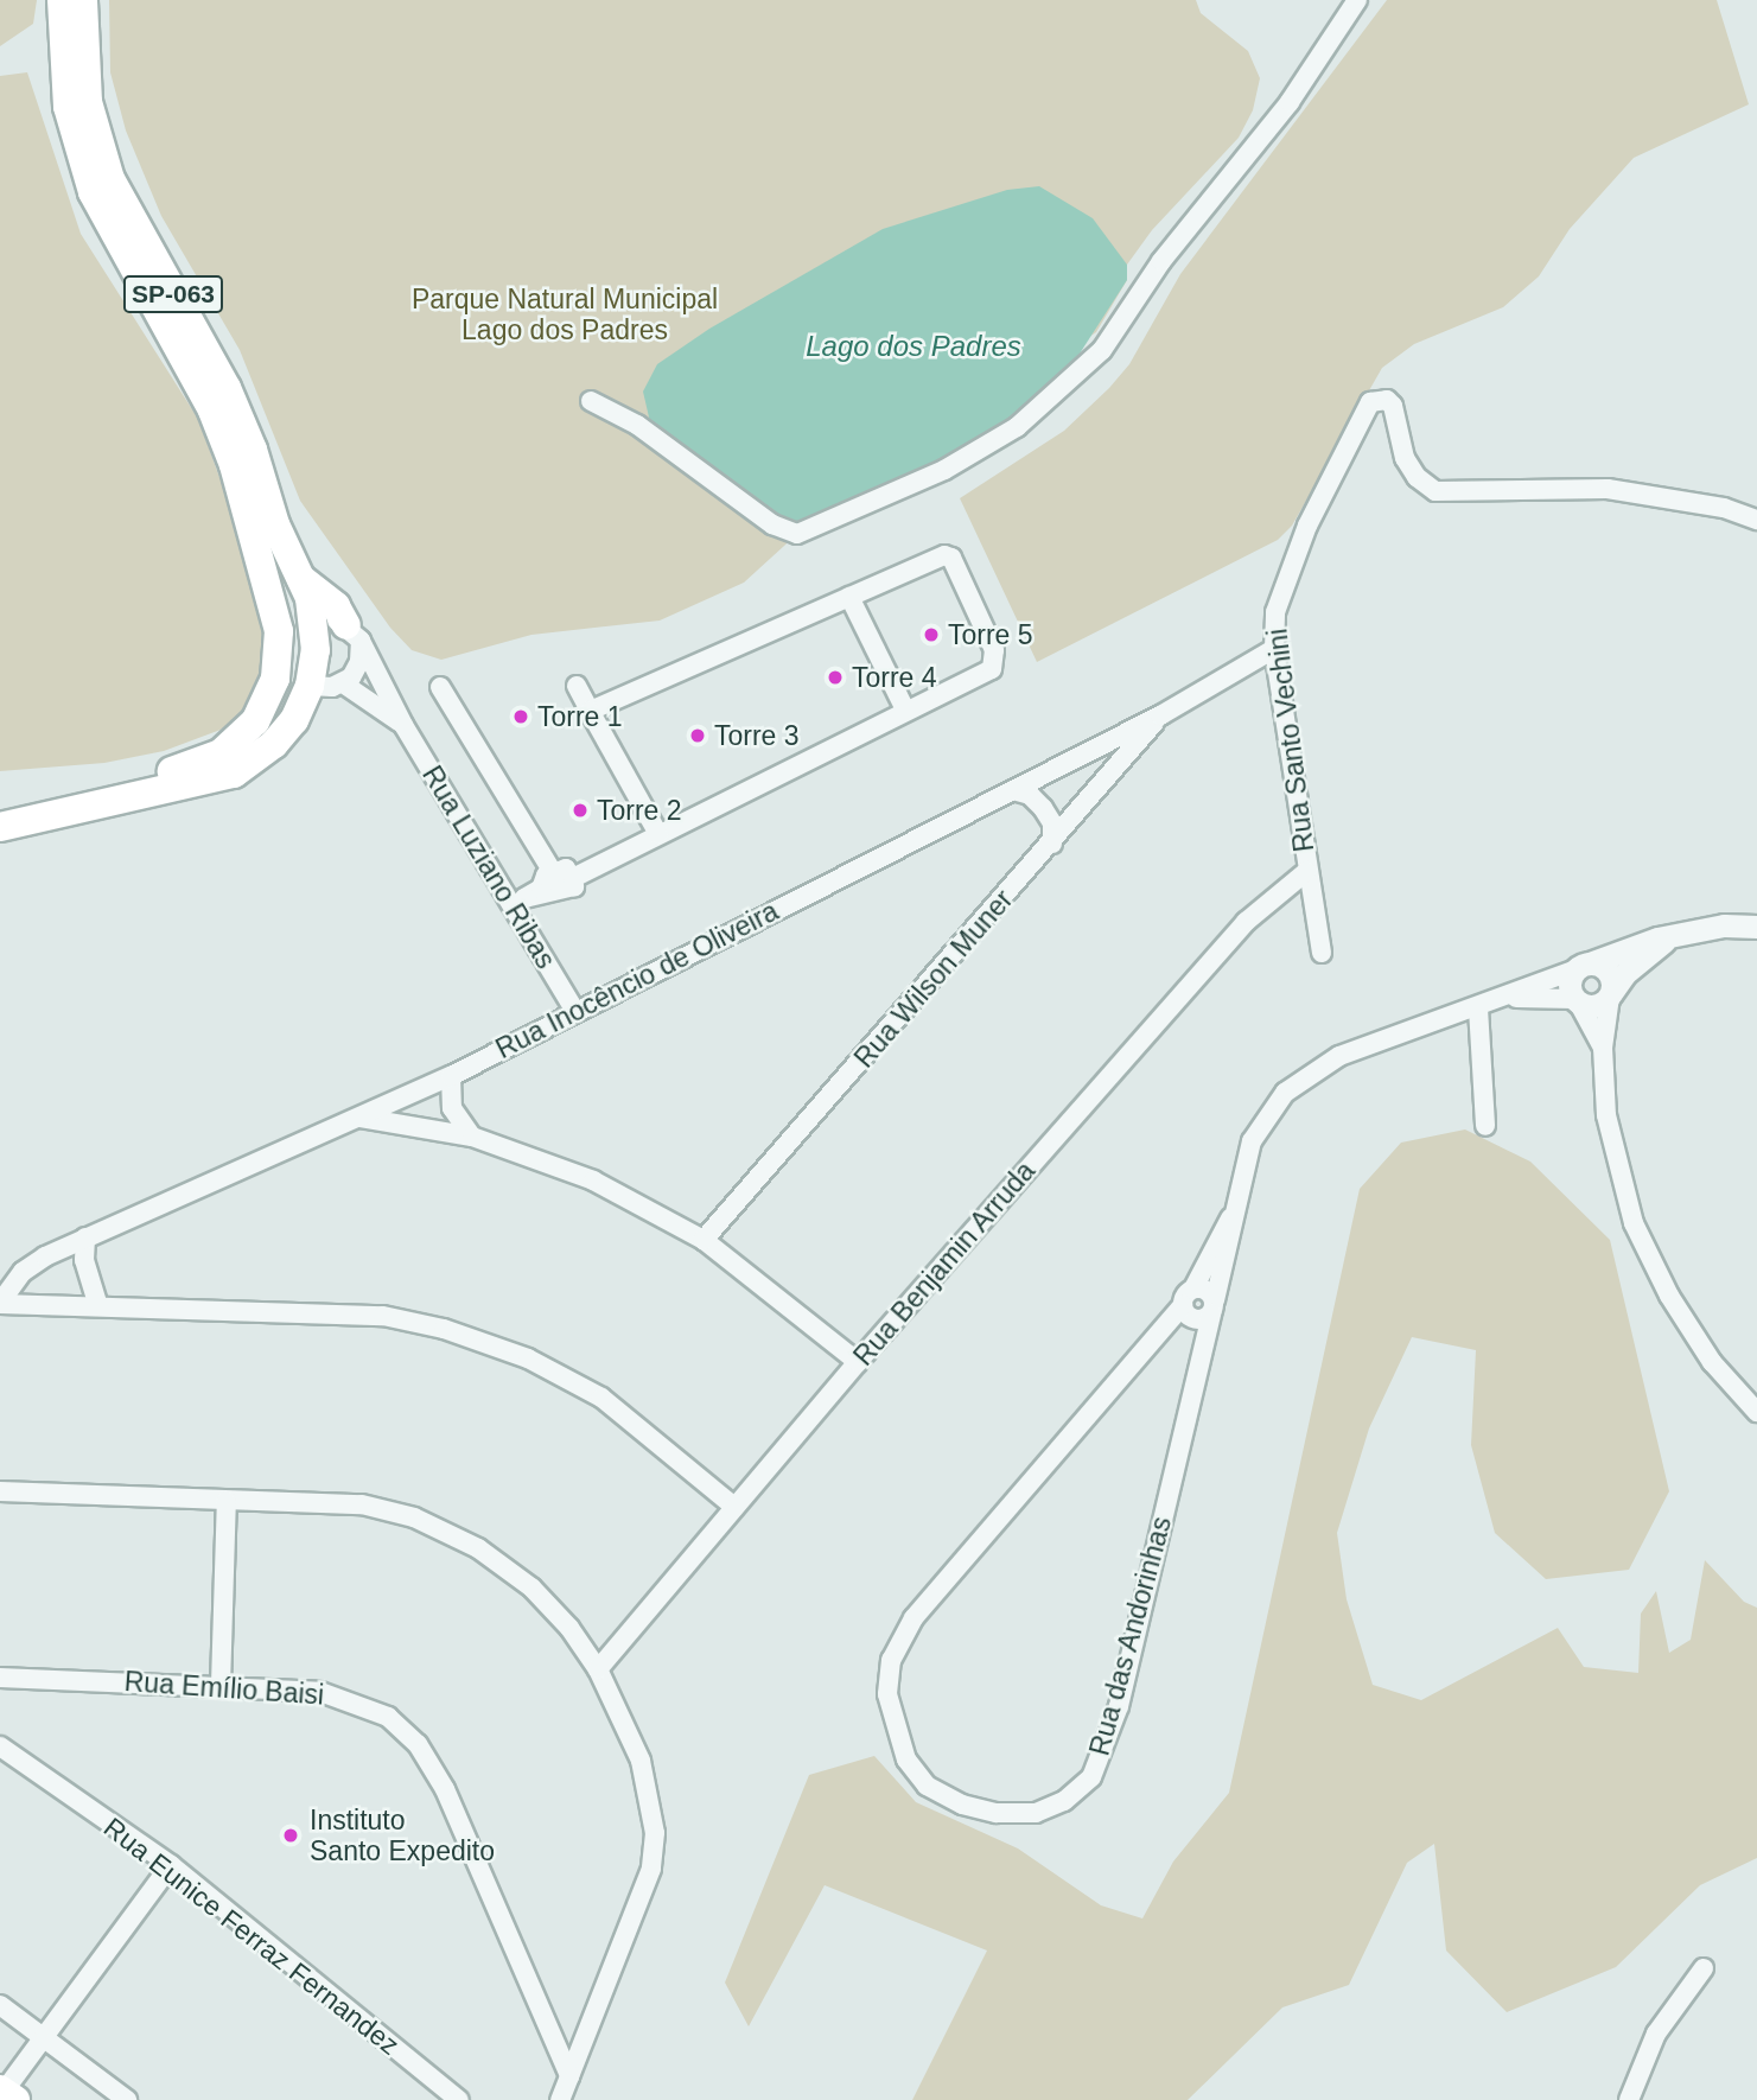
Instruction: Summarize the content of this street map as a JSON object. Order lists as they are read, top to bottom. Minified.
{"streets":{"main road":["SP-063"],"street":["Rua Santo Vechini","Rua Luziano Ribas","Rua Wilson Muner","Rua Inocêncio de Oliveira","Rua Benjamin Arruda","Rua das Andorinhas","Rua Emílio Baisi","Rua Eunice Ferraz Fernandez"]},"crossings":[["Rua Santo Vechini","Rua Inocêncio de Oliveira"],["Rua Santo Vechini","Rua Benjamin Arruda"],["Rua Luziano Ribas","Rua Inocêncio de Oliveira"],["Rua Wilson Muner","Rua Inocêncio de Oliveira"]],"water":["Lago dos Padres"],"parks":["Parque Natural Municipal Lago dos Padres"],"places":["Torre 5","Torre 4","Torre 1","Torre 3","Torre 2","Instituto Santo Expedito"]}
